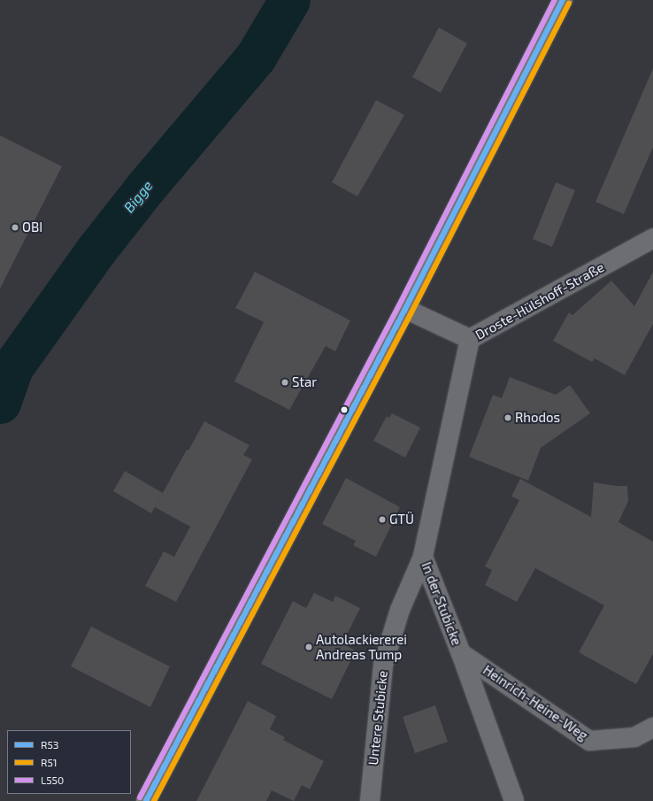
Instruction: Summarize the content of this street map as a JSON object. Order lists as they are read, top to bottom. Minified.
{"streets":{"street":["Droste-Hülshoff-Straße","In der Stubicke","Heinrich-Heine-Weg","Untere Stubicke"]},"crossings":[["Droste-Hülshoff-Straße","In der Stubicke"],["In der Stubicke","Heinrich-Heine-Weg"],["In der Stubicke","Untere Stubicke"]],"water":["Bigge"],"places":["OBI","Star","Rhodos","GTÜ","Autolackiererei Andreas Tump"],"lines":["transit line R53","transit line L550","transit line R51"],"legend":["R53","R51","L550"]}
